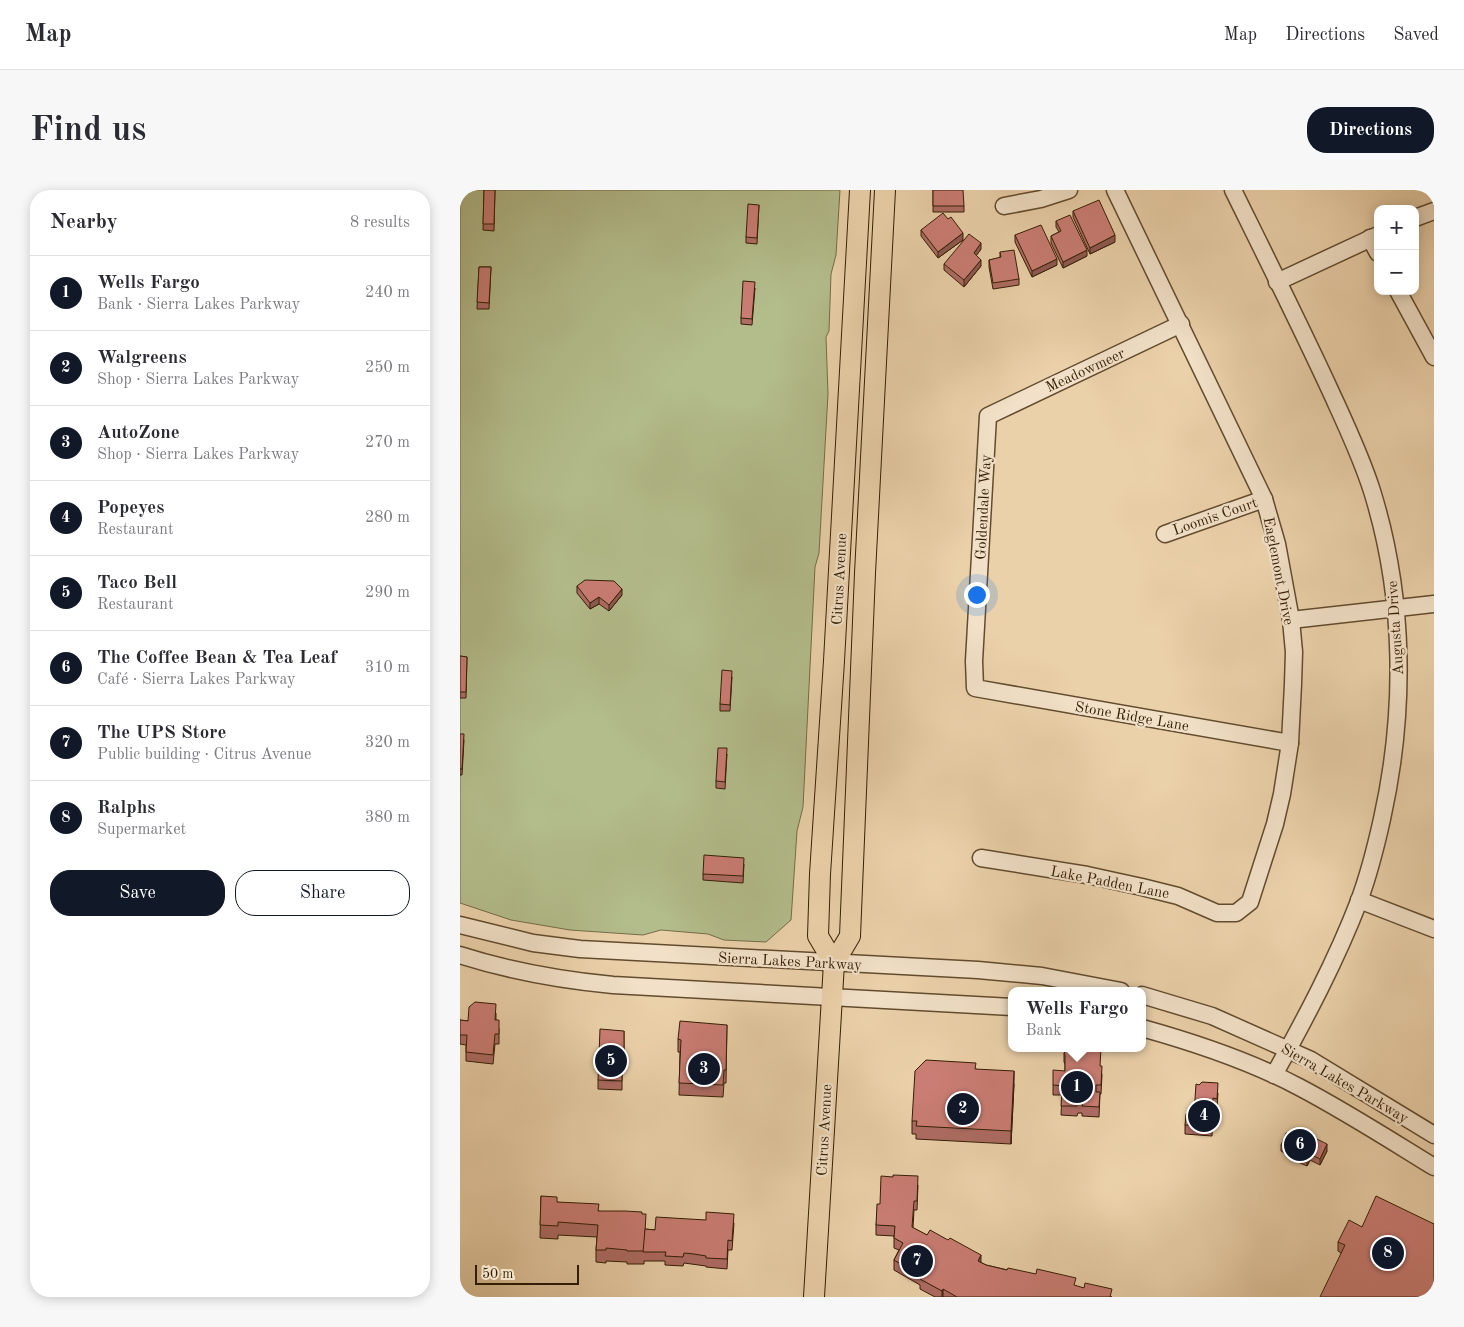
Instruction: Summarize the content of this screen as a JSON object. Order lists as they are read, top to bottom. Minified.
{"streets":{"main road":["Citrus Avenue"],"street":["Meadowmeer","Goldendale Way","Loomis Court","Eaglemont Drive","Augusta Drive","Stone Ridge Lane","Lake Padden Lane","Sierra Lakes Parkway"]},"crossings":[["Meadowmeer","Goldendale Way"],["Meadowmeer","Eaglemont Drive"],["Goldendale Way","Stone Ridge Lane"],["Loomis Court","Eaglemont Drive"],["Eaglemont Drive","Stone Ridge Lane"],["Eaglemont Drive","Lake Padden Lane"],["Citrus Avenue","Sierra Lakes Parkway"],["Augusta Drive","Sierra Lakes Parkway"]],"scale_bar":"50 m","page":{"header":"Map","nav":["Map","Directions","Saved"],"buttons":["Directions",["Save","Share"]],"title":"Find us","heading":["Nearby","8 results"],"map_buttons":["+","−"],"list":[{"mark":"1","name":"Wells Fargo","note":"Bank · Sierra Lakes Parkway","value":"240 m"},{"mark":"2","name":"Walgreens","note":"Shop · Sierra Lakes Parkway","value":"250 m"},{"mark":"3","name":"AutoZone","note":"Shop · Sierra Lakes Parkway","value":"270 m"},{"mark":"4","name":"Popeyes","note":"Restaurant","value":"280 m"},{"mark":"5","name":"Taco Bell","note":"Restaurant","value":"290 m"},{"mark":"6","name":"The Coffee Bean & Tea Leaf","note":"Café · Sierra Lakes Parkway","value":"310 m"},{"mark":"7","name":"The UPS Store","note":"Public building · Citrus Avenue","value":"320 m"},{"mark":"8","name":"Ralphs","note":"Supermarket","value":"380 m"}],"popup":["Wells Fargo","Bank"],"pins":["5","3","1","2","4","6","8","7"],"scale":"50 m"}}
